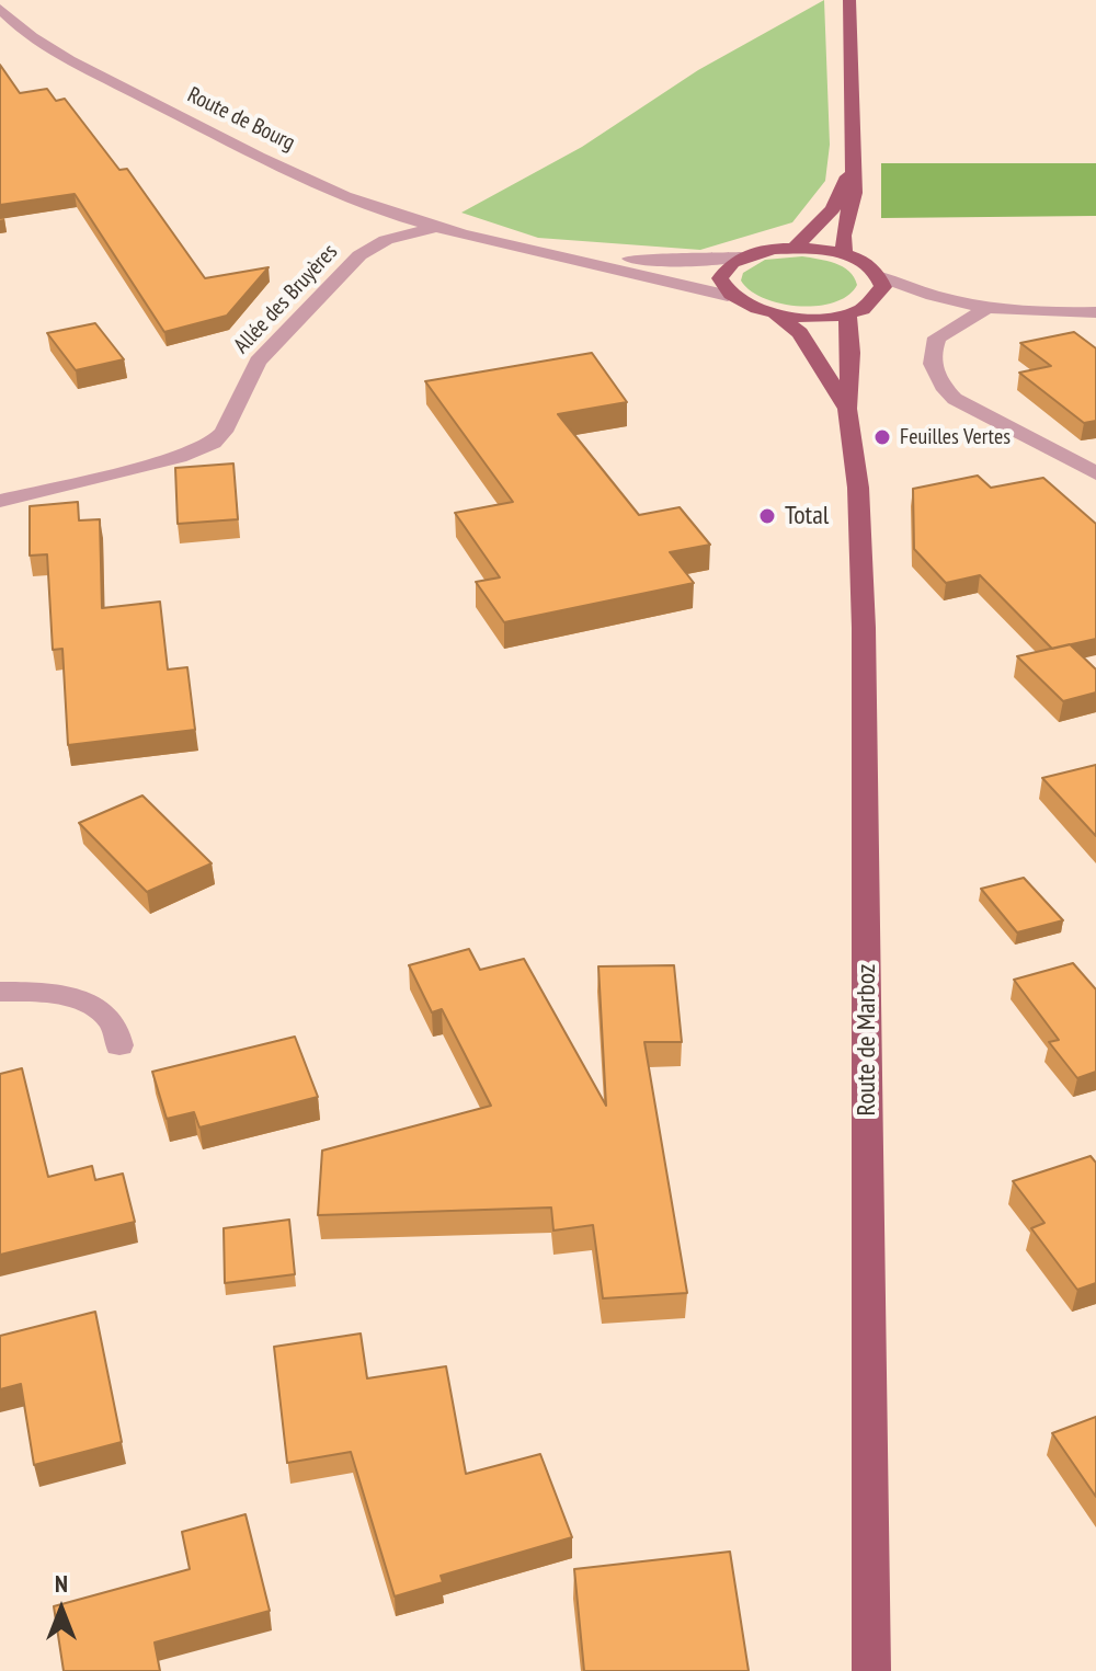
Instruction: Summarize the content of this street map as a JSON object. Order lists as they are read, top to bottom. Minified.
{"streets":{"main road":["Route de Marboz"],"street":["Route de Bourg","Allée des Bruyères"]},"crossings":[["Route de Bourg","Allée des Bruyères"]],"places":["Feuilles Vertes","Total"],"north":"top"}
